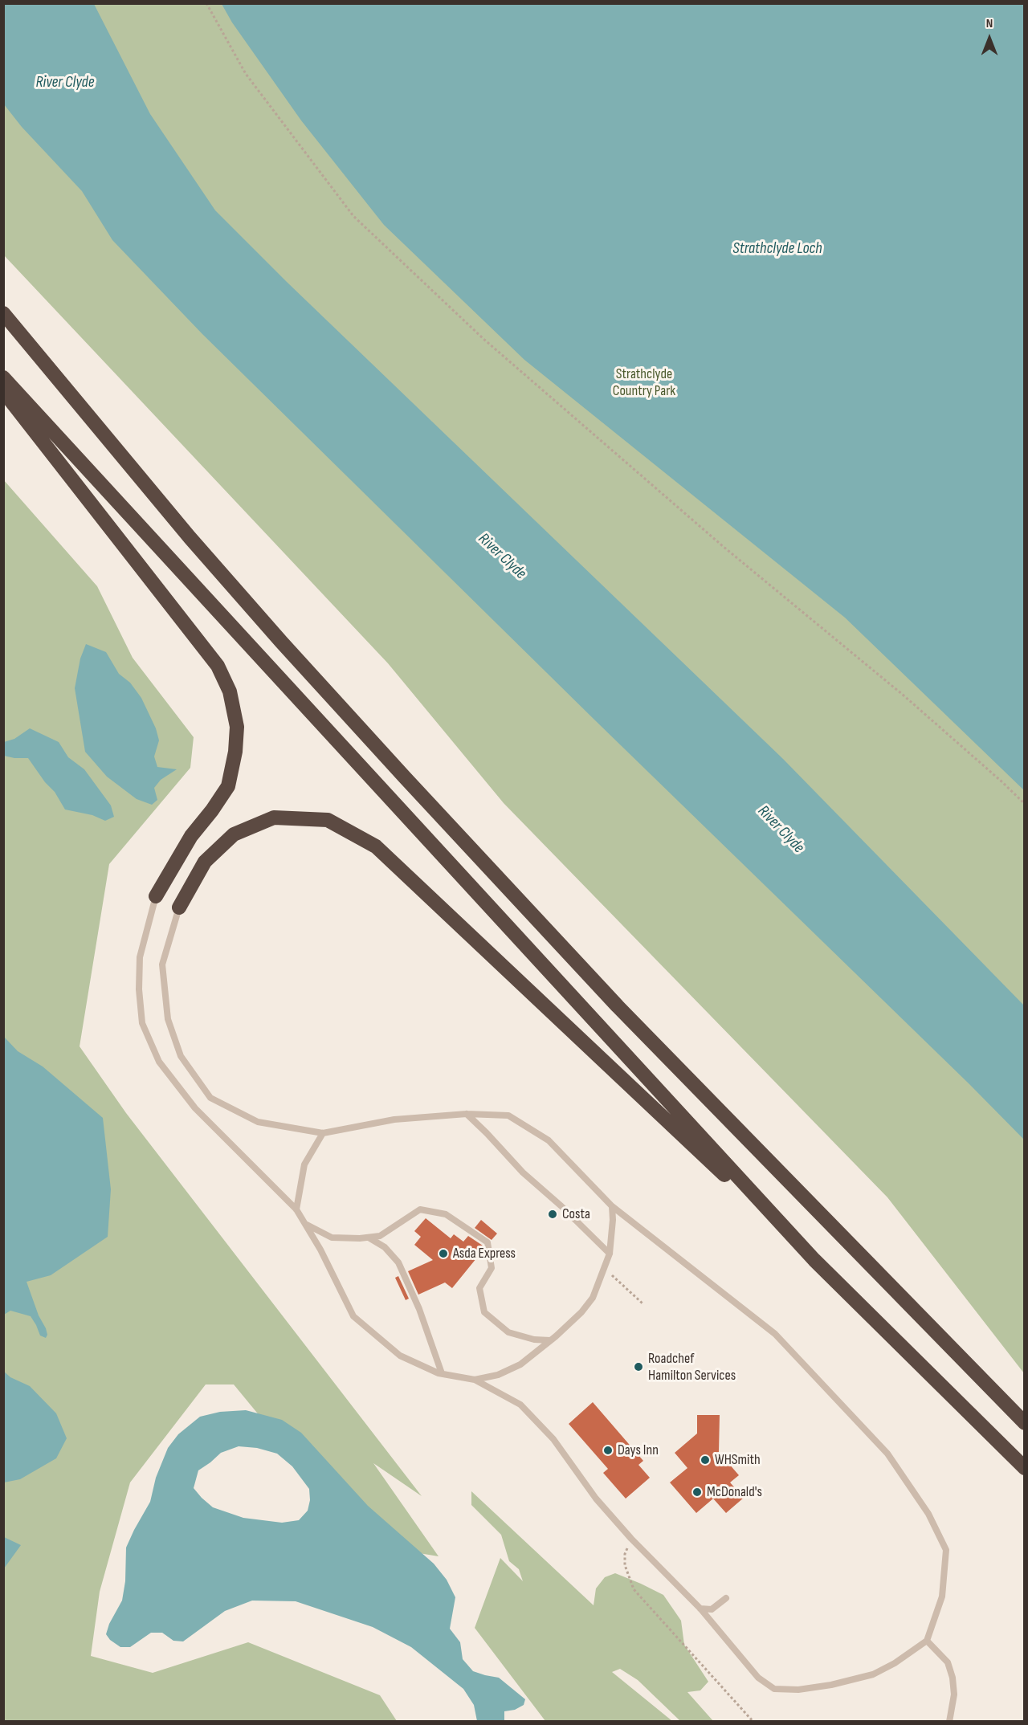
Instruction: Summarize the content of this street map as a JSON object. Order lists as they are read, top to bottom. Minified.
{"water":["River Clyde","Strathclyde Loch"],"parks":["Strathclyde Country Park"],"places":["Costa","Asda Express","Roadchef Hamilton Services","Days Inn","WHSmith","McDonald's"],"north":"top"}
